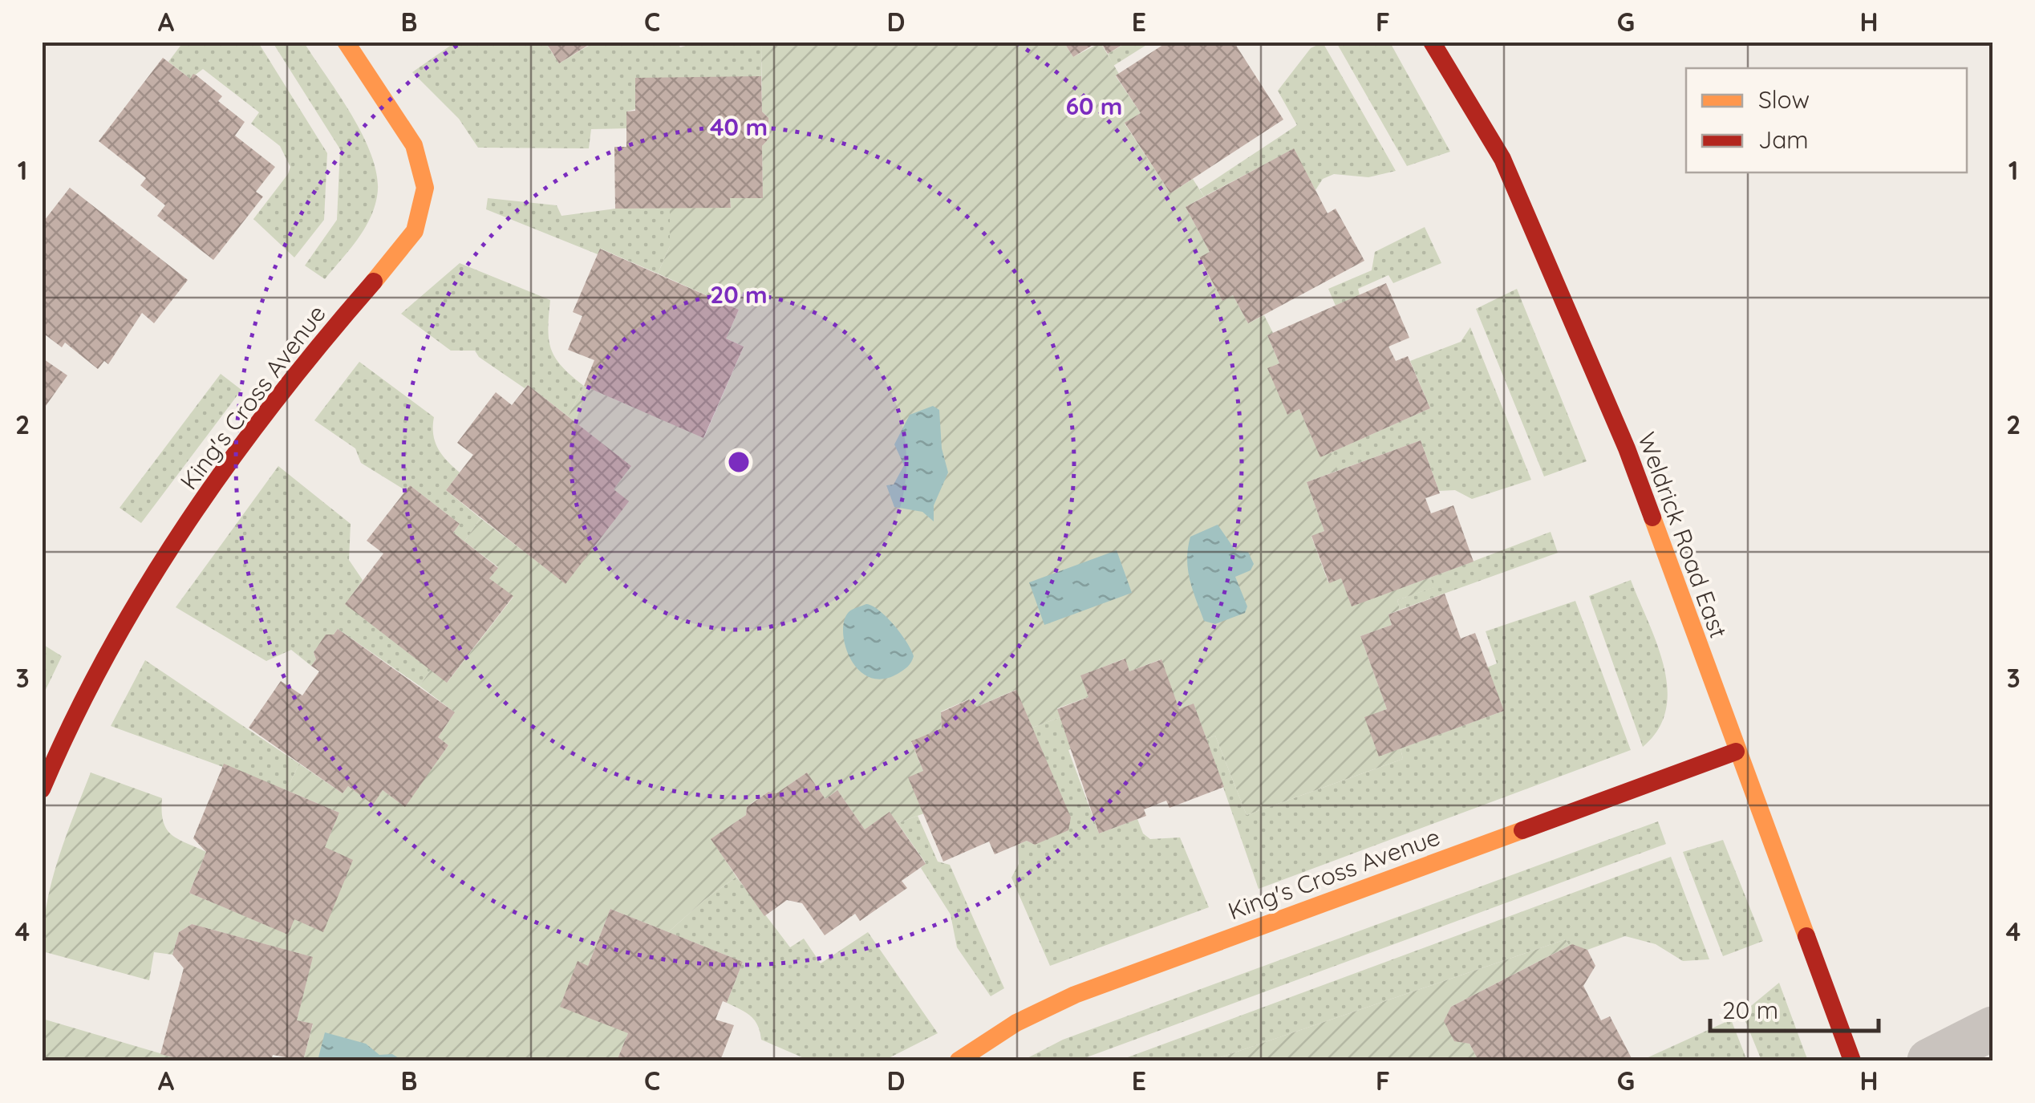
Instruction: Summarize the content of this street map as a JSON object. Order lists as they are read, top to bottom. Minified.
{"streets":{"street":["King's Cross Avenue","Weldrick Road East"]},"crossings":[["King's Cross Avenue","Weldrick Road East"]],"legend":["Slow","Jam"],"scale_bar":"20 m","grid":{"columns":["A","B","C","D","E","F","G","H"],"rows":["1","2","3","4"]},"rings":["60 m","40 m","20 m"]}
